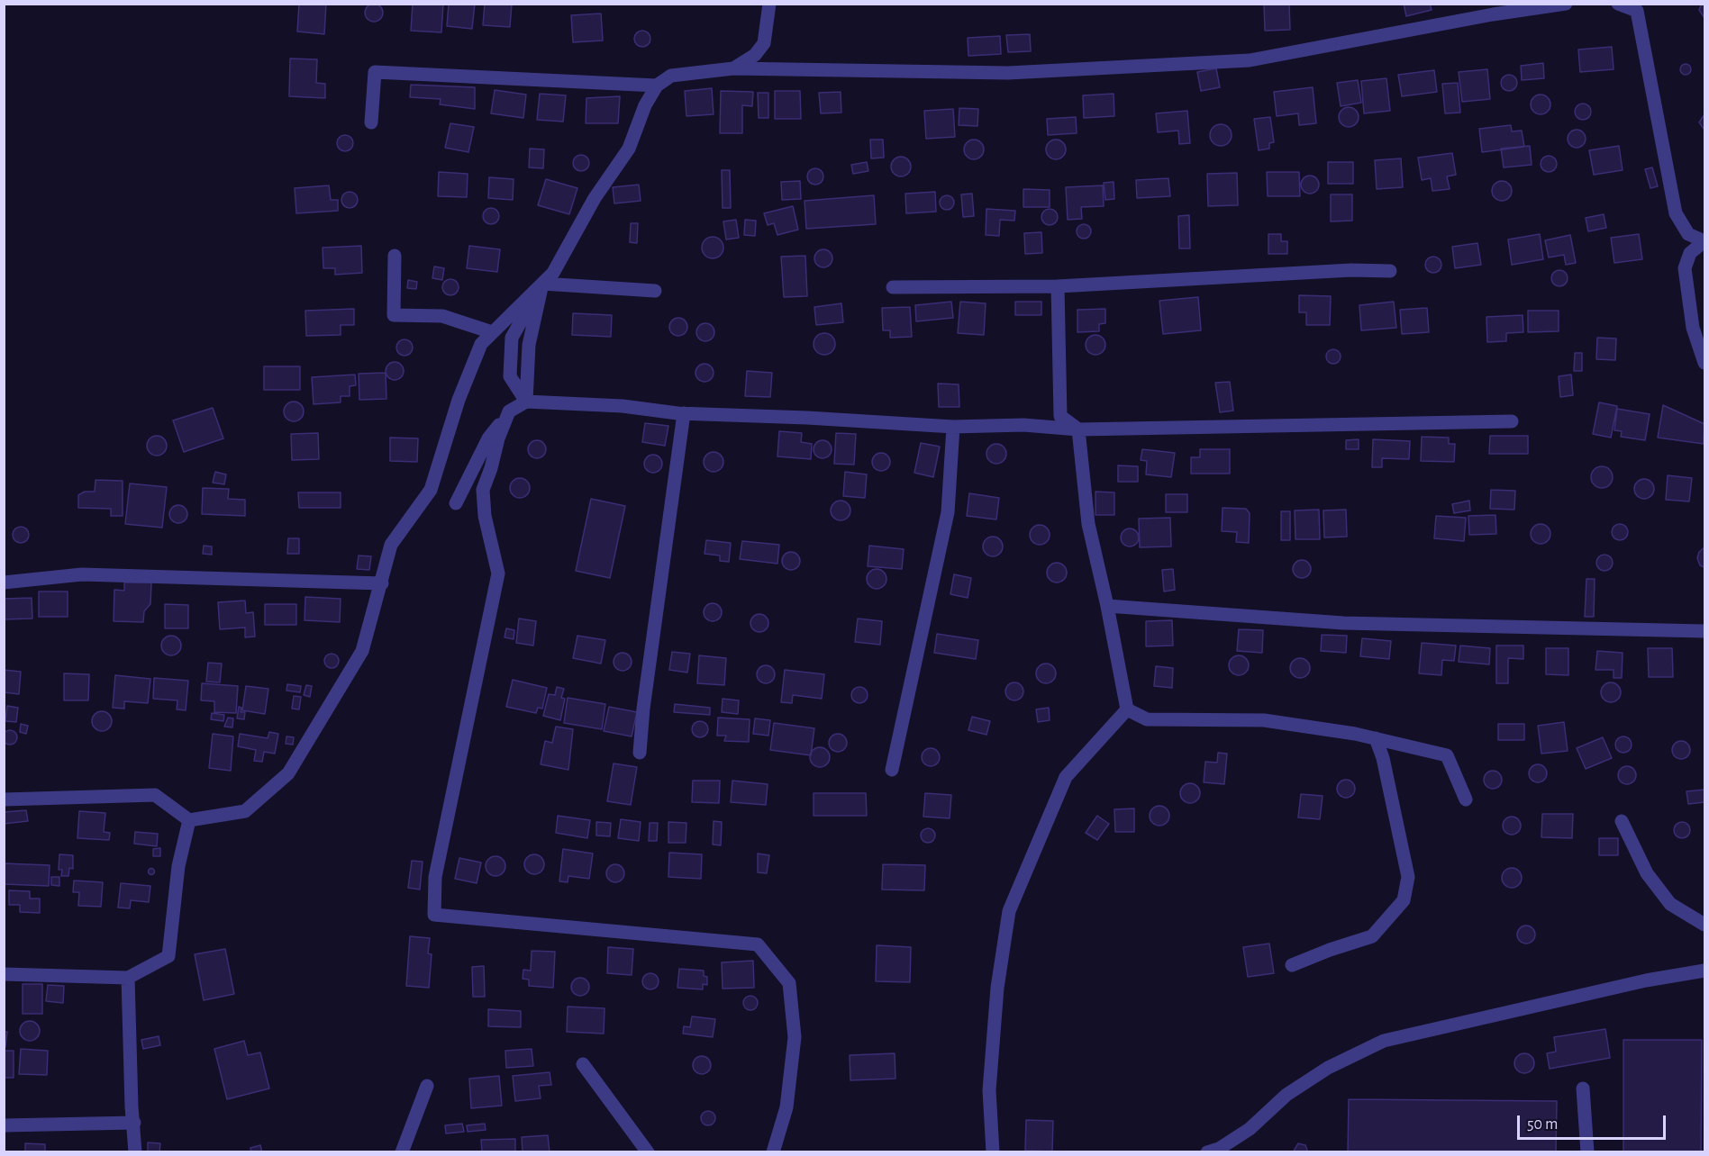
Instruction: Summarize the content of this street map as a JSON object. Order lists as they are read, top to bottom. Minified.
{"scale_bar":"50 m"}
